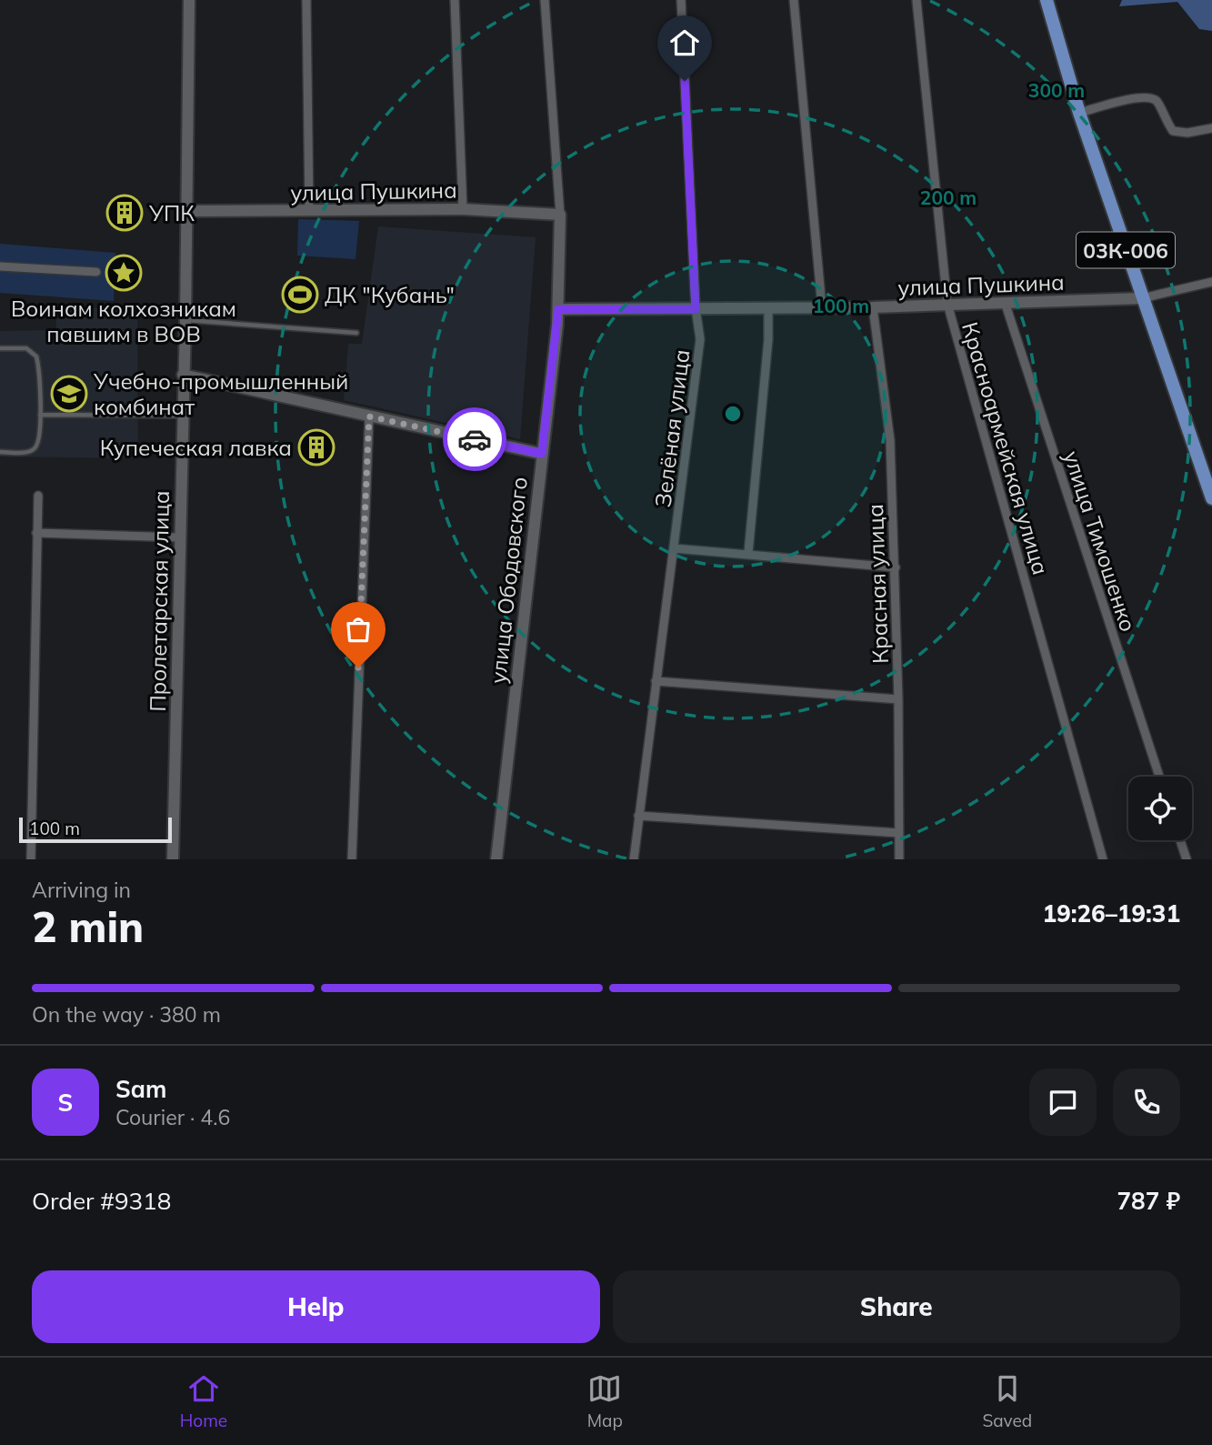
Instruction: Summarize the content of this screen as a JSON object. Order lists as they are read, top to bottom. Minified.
{"streets":{"main road":["03К-006"],"street":["улица Пушкина","Зелёная улица","Красноармейская улица","улица Тимошенко","улица Ободовского","Красная улица","Пролетарская улица"]},"crossings":[["улица Пушкина","03К-006"],["улица Пушкина","Зелёная улица"],["улица Пушкина","Красноармейская улица"],["улица Пушкина","улица Тимошенко"],["улица Пушкина","улица Ободовского"],["улица Пушкина","Красная улица"],["улица Пушкина","Пролетарская улица"]],"places":{"building":["УПК","Купеческая лавка"],"place":["Воинам колхозникам павшим в ВОВ"],"sports":["ДК \"Кубань\""],"school or university":["Учебно-промышленный комбинат"]},"scale_bar":"100 m","page":{"scale":"100 m","heading":["2 min","Arriving in","19:26–19:31"],"panel":["Sam","Courier · 4.6","Order #9318","787 ₽"],"bar":"On the way · 380 m","round":"S","buttons":["Help","Share"],"tabs":["Home","Map","Saved"]},"rings":["300 m","200 m","100 m"]}
